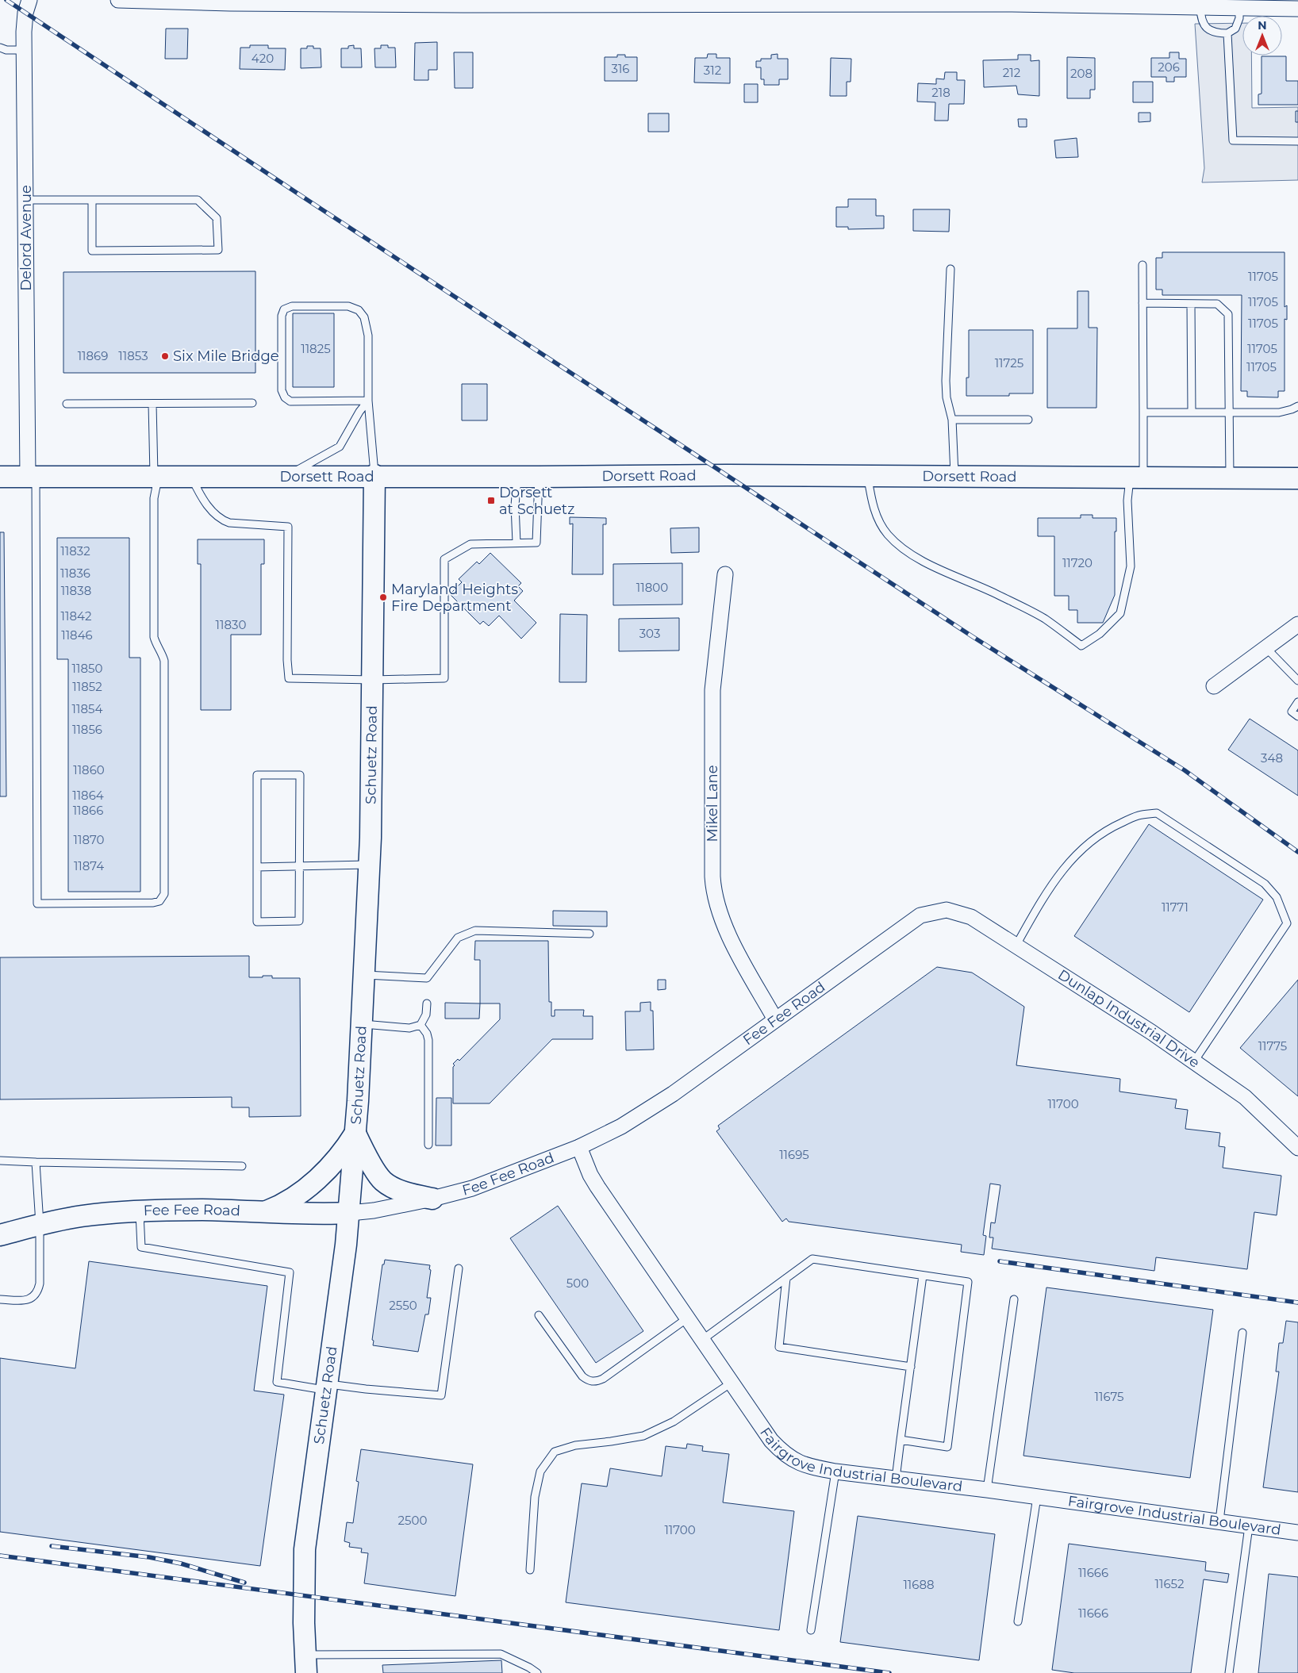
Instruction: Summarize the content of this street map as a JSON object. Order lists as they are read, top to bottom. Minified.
{"streets":{"main road":["Dorsett Road","Schuetz Road","Fee Fee Road"],"street":["Delord Avenue","Mikel Lane","Dunlap Industrial Drive","Fairgrove Industrial Boulevard"]},"crossings":[["Delord Avenue","Dorsett Road"],["Dorsett Road","Schuetz Road"],["Schuetz Road","Fee Fee Road"],["Mikel Lane","Fee Fee Road"],["Fee Fee Road","Dunlap Industrial Drive"],["Fee Fee Road","Fairgrove Industrial Boulevard"]],"places":{"other":["Six Mile Bridge","Maryland Heights Fire Department"],"transit":["Dorsett at Schuetz"]},"house_numbers":["420","206","316","312","212","208","218","11705","11705","11705","11825","11705","11869","11853","11725","11705","11832","11720","11836","11800","11838","11842","11830","303","11846","11850","11852","11854","11856","348","11860","11864","11866","11870","11874","11771","11775","11700","11695","500","2550","11675","2500","11700","11666","11652","11688","11666"],"north":"top"}
